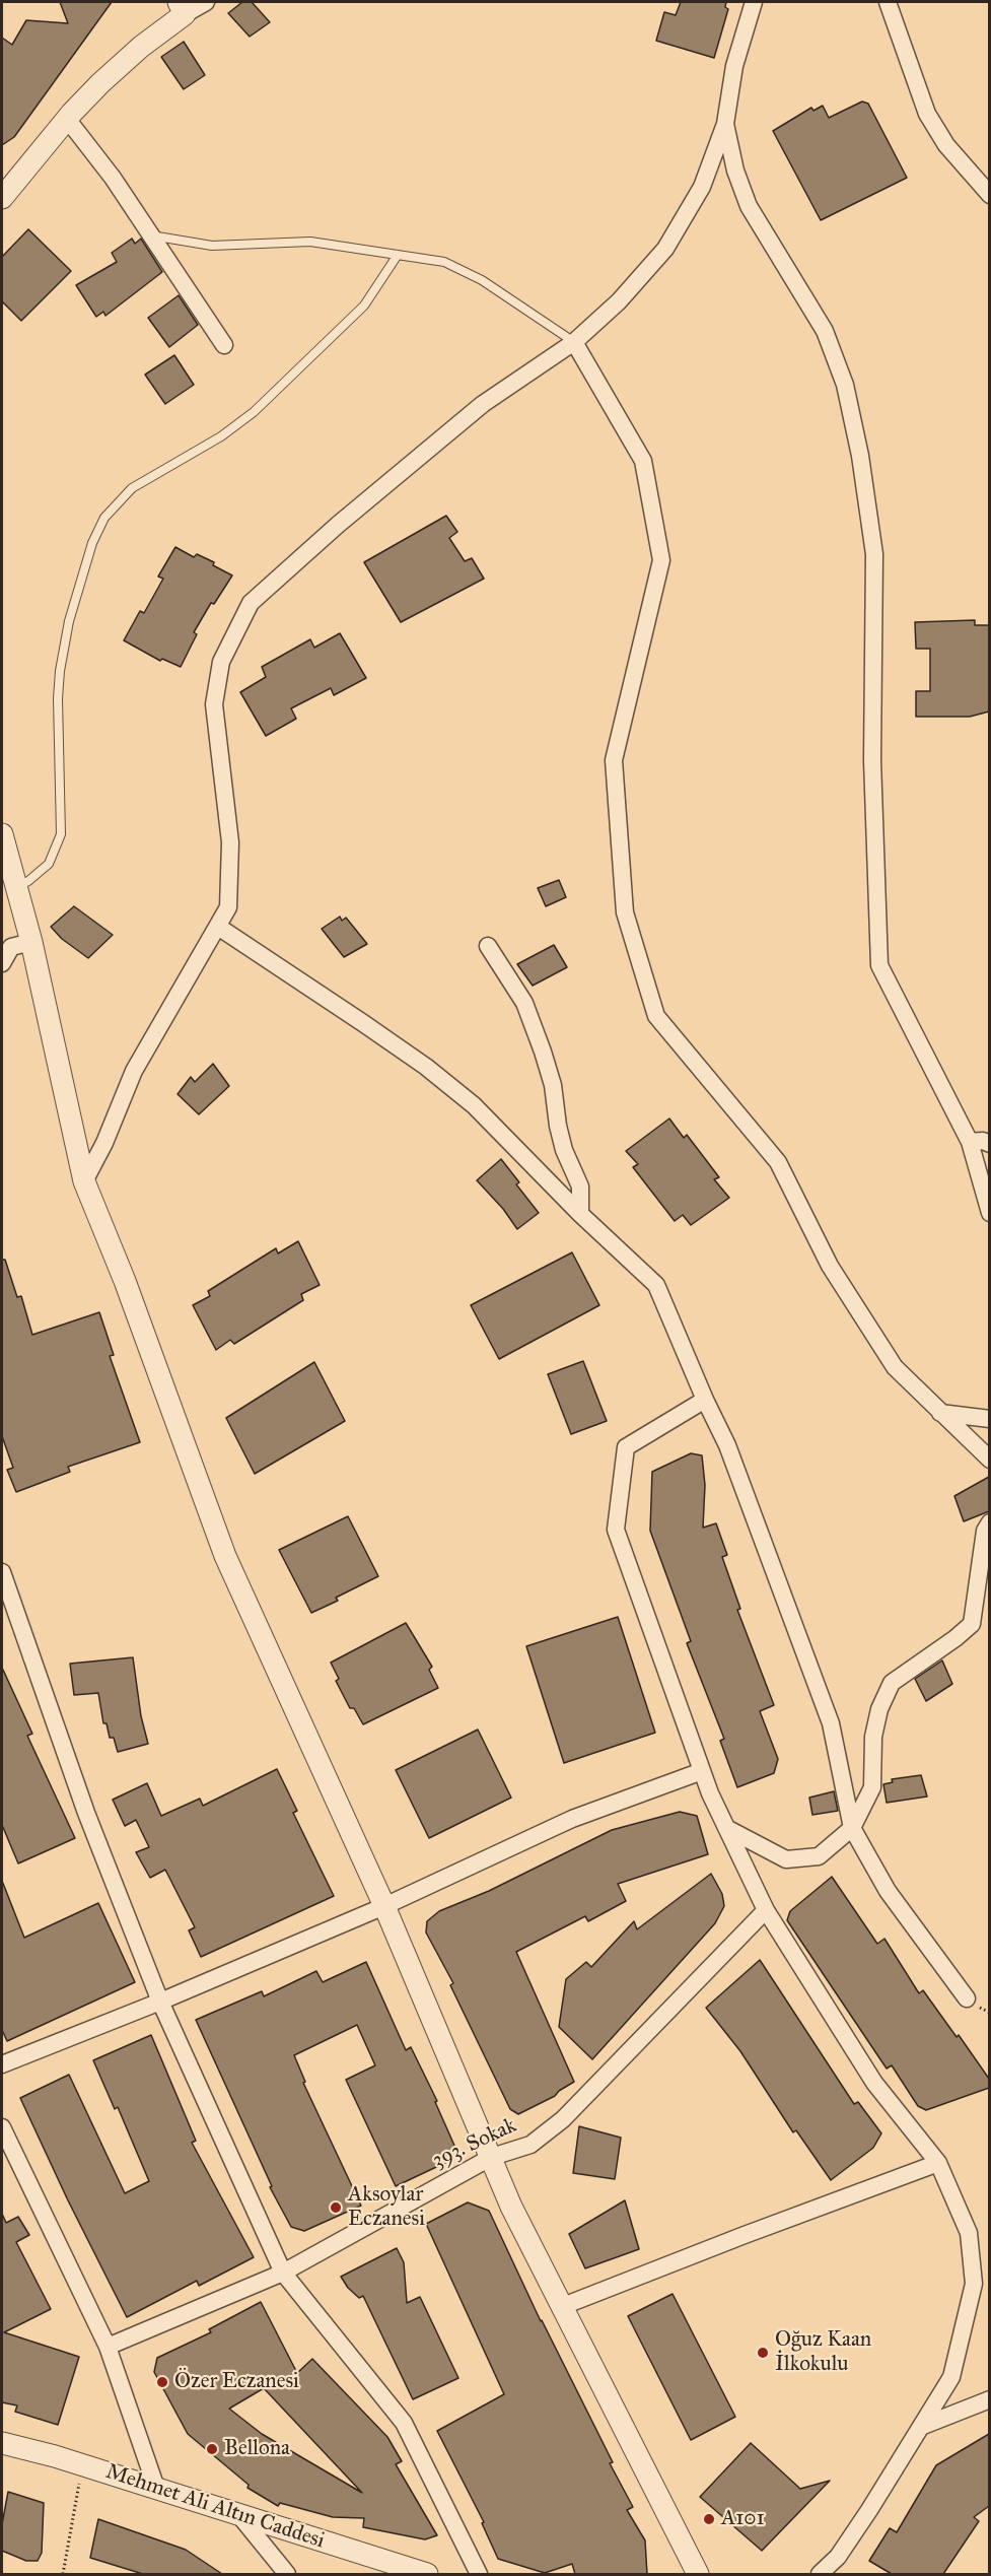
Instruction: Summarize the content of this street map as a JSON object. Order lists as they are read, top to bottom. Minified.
{"streets":{"street":["393. Sokak","Mehmet Ali Altın Caddesi"]},"places":["Aksoylar Eczanesi","Oğuz Kaan İlkokulu","Özer Eczanesi","Bellona","A101"]}
